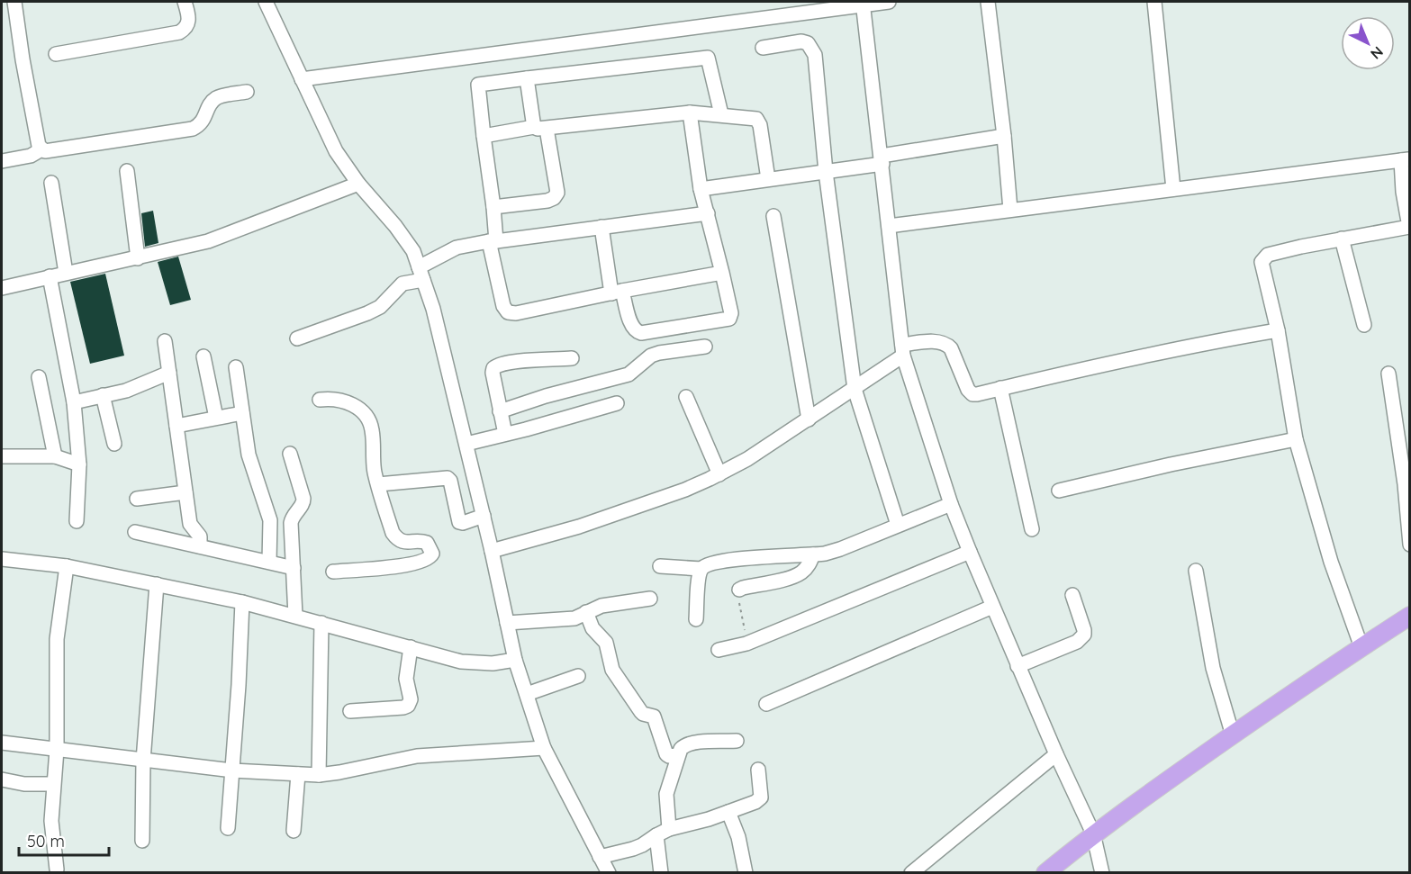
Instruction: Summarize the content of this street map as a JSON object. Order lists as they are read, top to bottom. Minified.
{"scale_bar":"50 m","north":"bottom right"}
